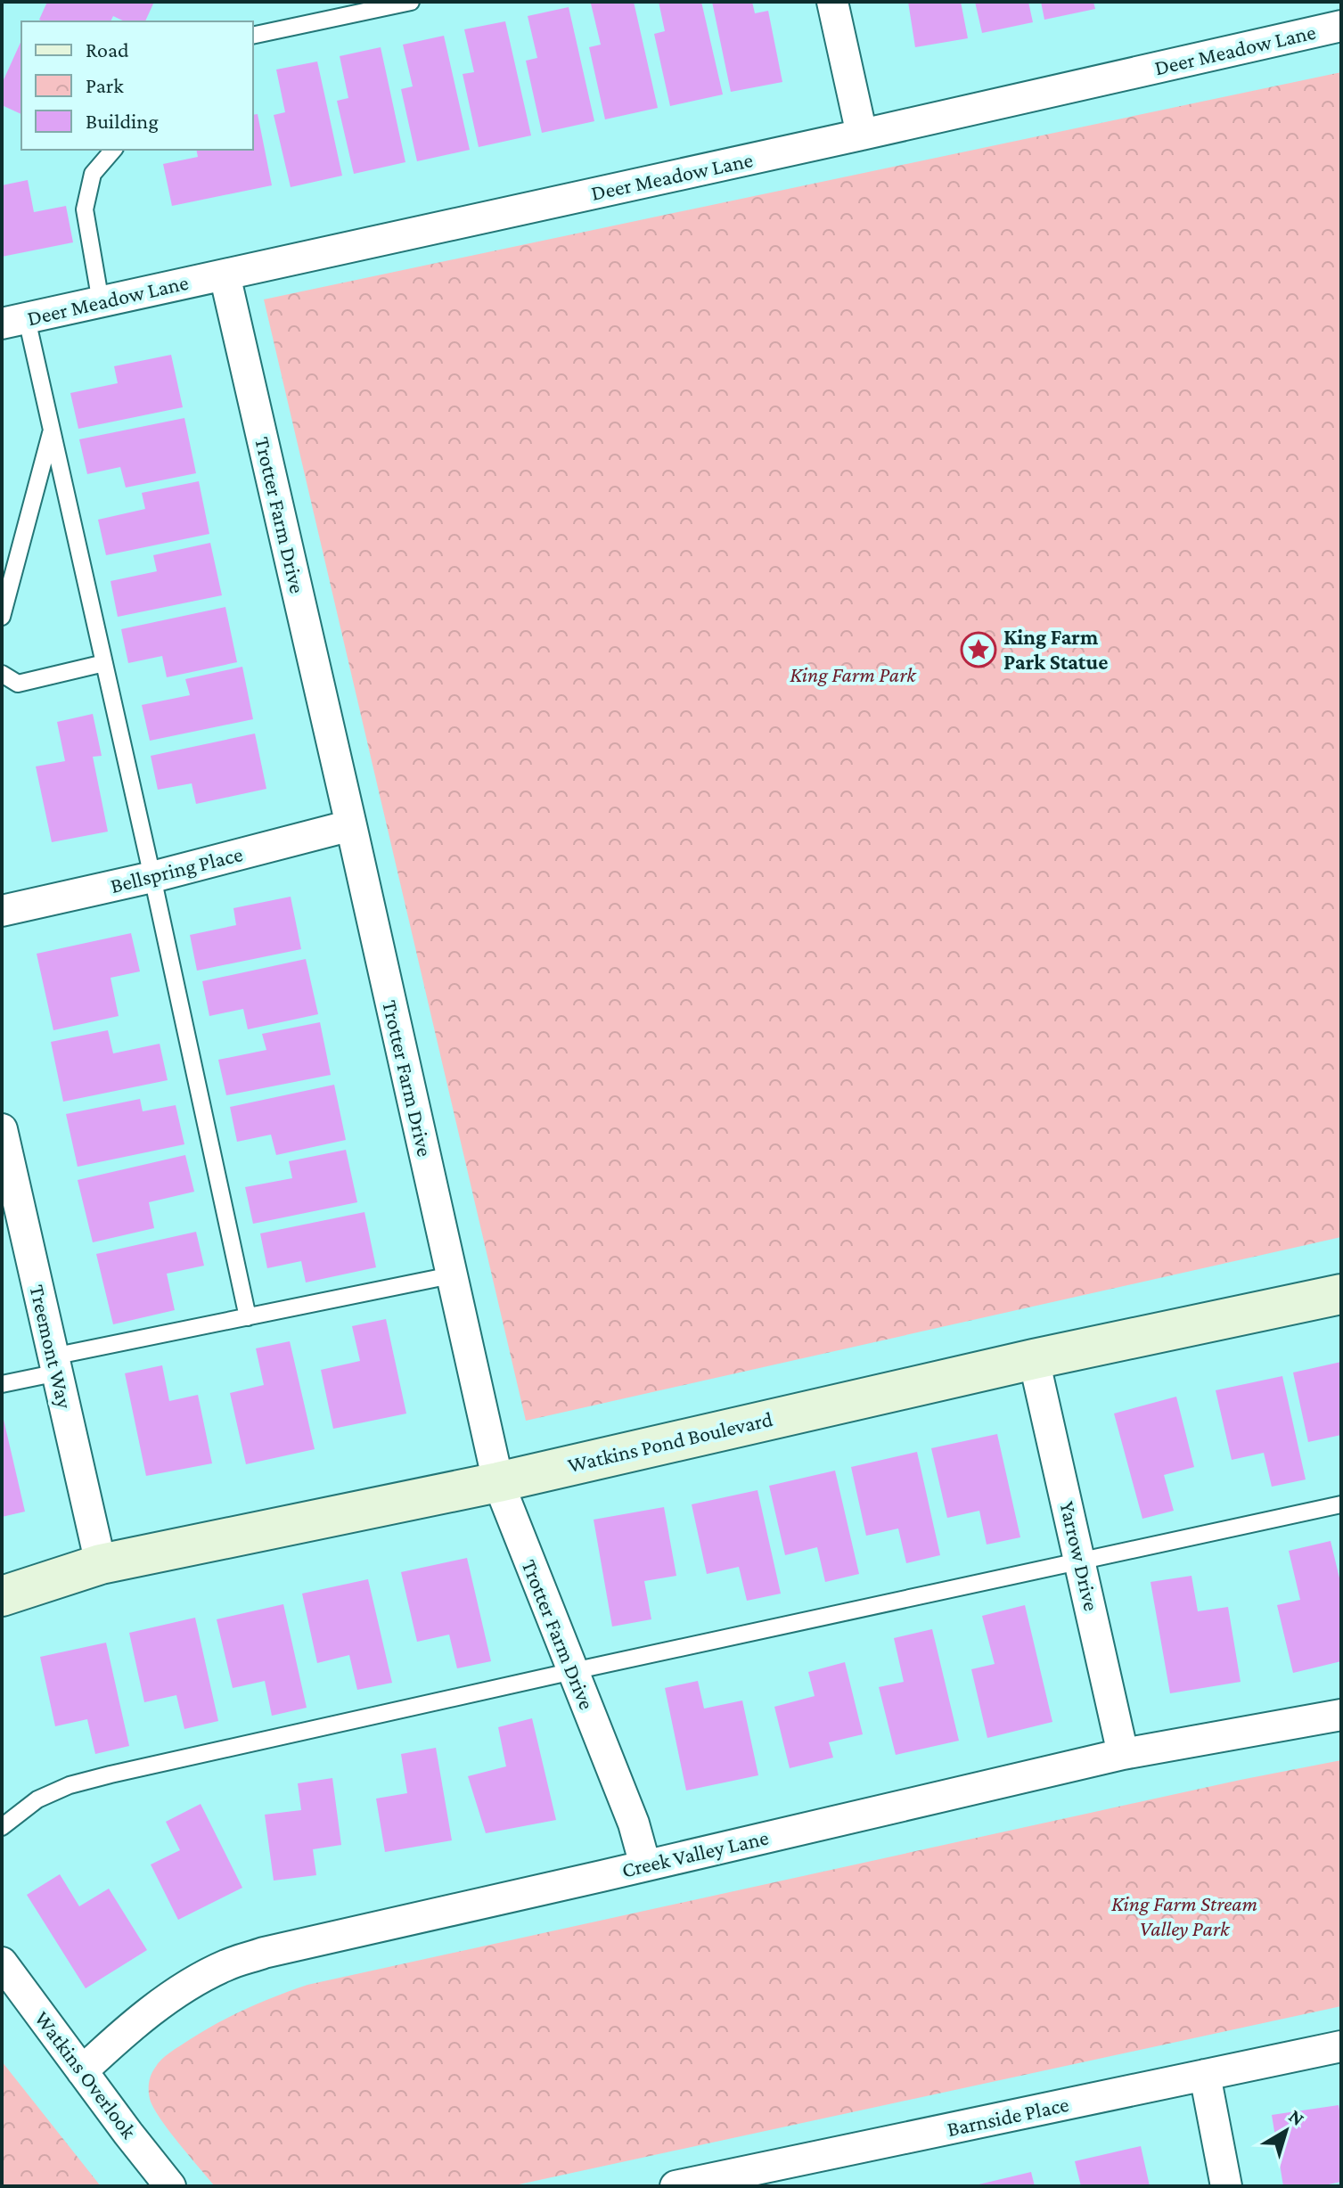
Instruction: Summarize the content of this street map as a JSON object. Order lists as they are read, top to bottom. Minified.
{"streets":{"street":["Deer Meadow Lane","Trotter Farm Drive","Bellspring Place","Treemont Way","Watkins Pond Boulevard","Yarrow Drive","Creek Valley Lane","Watkins Overlook","Barnside Place"]},"crossings":[["Deer Meadow Lane","Trotter Farm Drive"],["Trotter Farm Drive","Bellspring Place"],["Trotter Farm Drive","Watkins Pond Boulevard"],["Trotter Farm Drive","Creek Valley Lane"],["Treemont Way","Watkins Pond Boulevard"],["Watkins Pond Boulevard","Yarrow Drive"],["Yarrow Drive","Creek Valley Lane"],["Creek Valley Lane","Watkins Overlook"]],"parks":["King Farm Park","King Farm Stream Valley Park"],"places":{"place":["King Farm Park Statue"]},"legend":["Road","Park","Building"],"north":"top right"}
